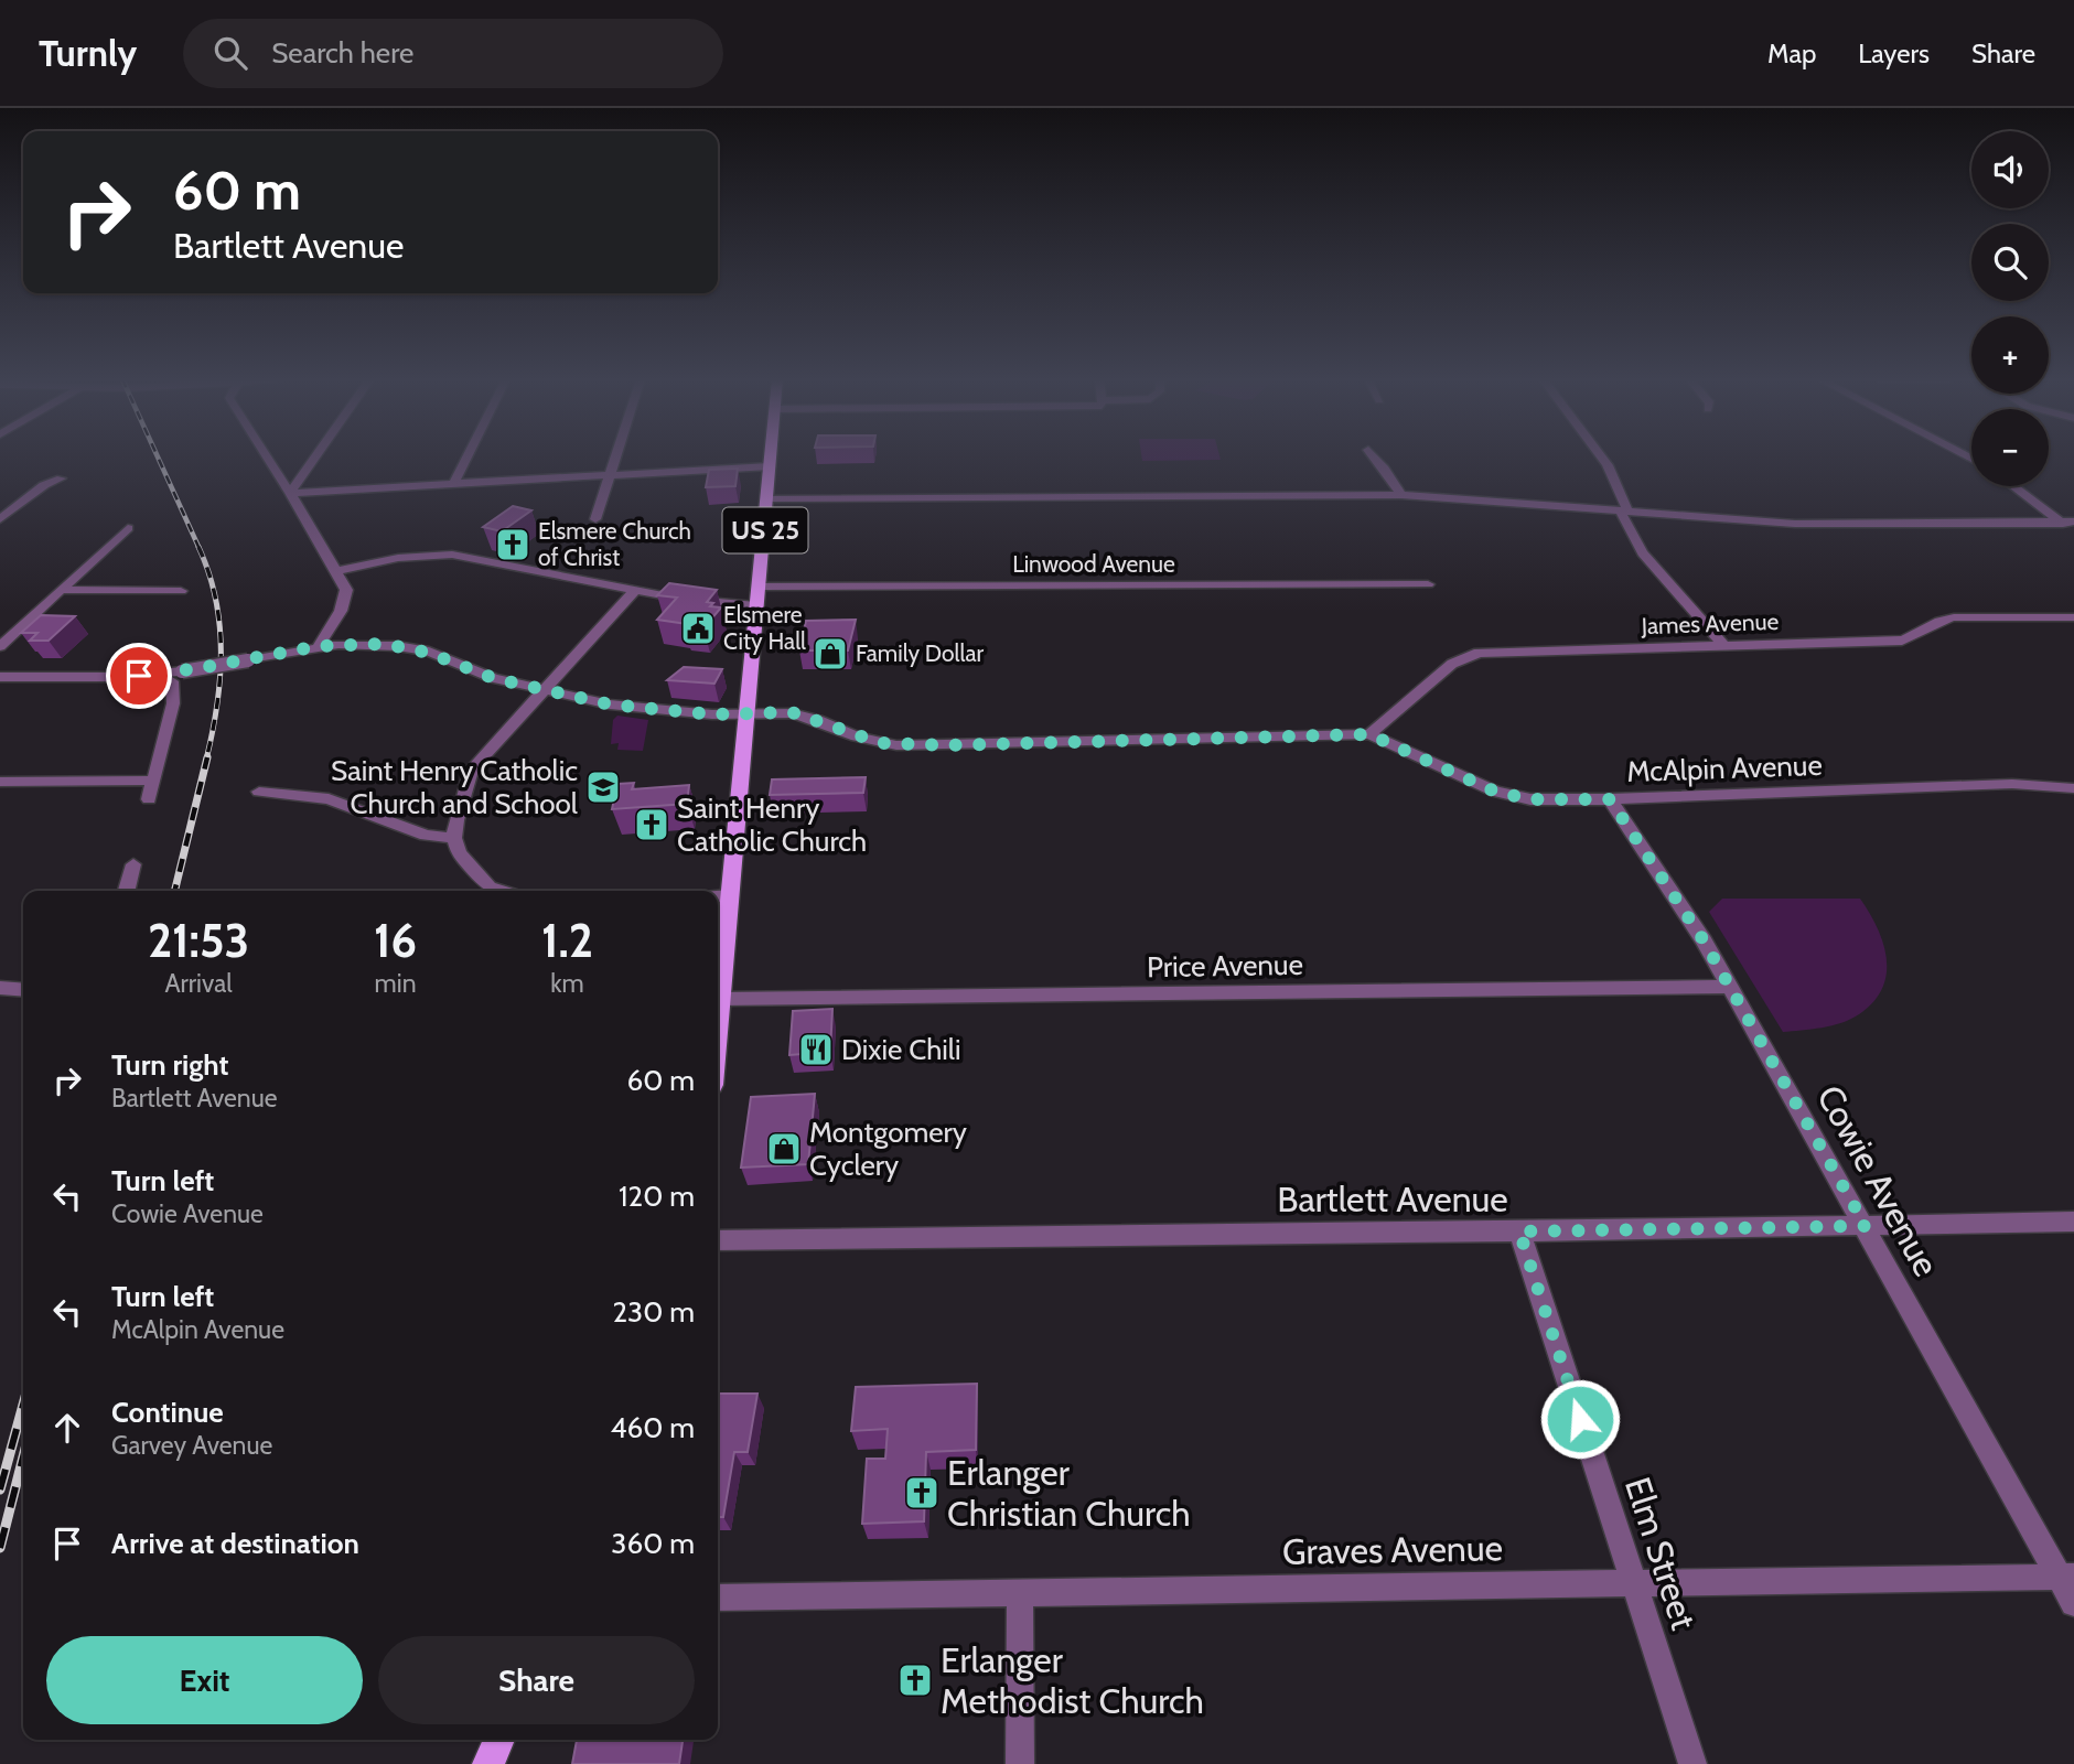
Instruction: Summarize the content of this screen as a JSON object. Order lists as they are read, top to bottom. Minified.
{"streets":{"main road":["US 25"],"street":["Linwood Avenue","James Avenue","McAlpin Avenue","Price Avenue","Cowie Avenue","Bartlett Avenue","Graves Avenue","Elm Street"]},"crossings":[["US 25","Linwood Avenue"],["US 25","McAlpin Avenue"],["US 25","Price Avenue"],["James Avenue","McAlpin Avenue"],["McAlpin Avenue","Cowie Avenue"],["Price Avenue","Cowie Avenue"],["Cowie Avenue","Bartlett Avenue"],["Cowie Avenue","Graves Avenue"],["Bartlett Avenue","Elm Street"],["Graves Avenue","Elm Street"]],"places":{"church":["Elsmere Church of Christ","Saint Henry Catholic Church","Erlanger Christian Church","Erlanger Methodist Church"],"public building":["Elsmere City Hall"],"shop":["Family Dollar","Montgomery Cyclery"],"school or university":["Saint Henry Catholic Church and School"],"restaurant":["Dixie Chili"]},"page":{"header":"Turnly","search":"Search here","nav":["Map","Layers","Share"],"map_buttons":["+","−"],"turn":["60 m","Bartlett Avenue"],"eta":["21:53","Arrival","16","min","1.2","km"],"list":[{"name":"Turn right","note":"Bartlett Avenue","value":"60 m"},{"name":"Turn left","note":"Cowie Avenue","value":"120 m"},{"name":"Turn left","note":"McAlpin Avenue","value":"230 m"},{"name":"Continue","note":"Garvey Avenue","value":"460 m"},{"name":"Arrive at destination","value":"360 m"}],"buttons":["Exit","Share"]}}
